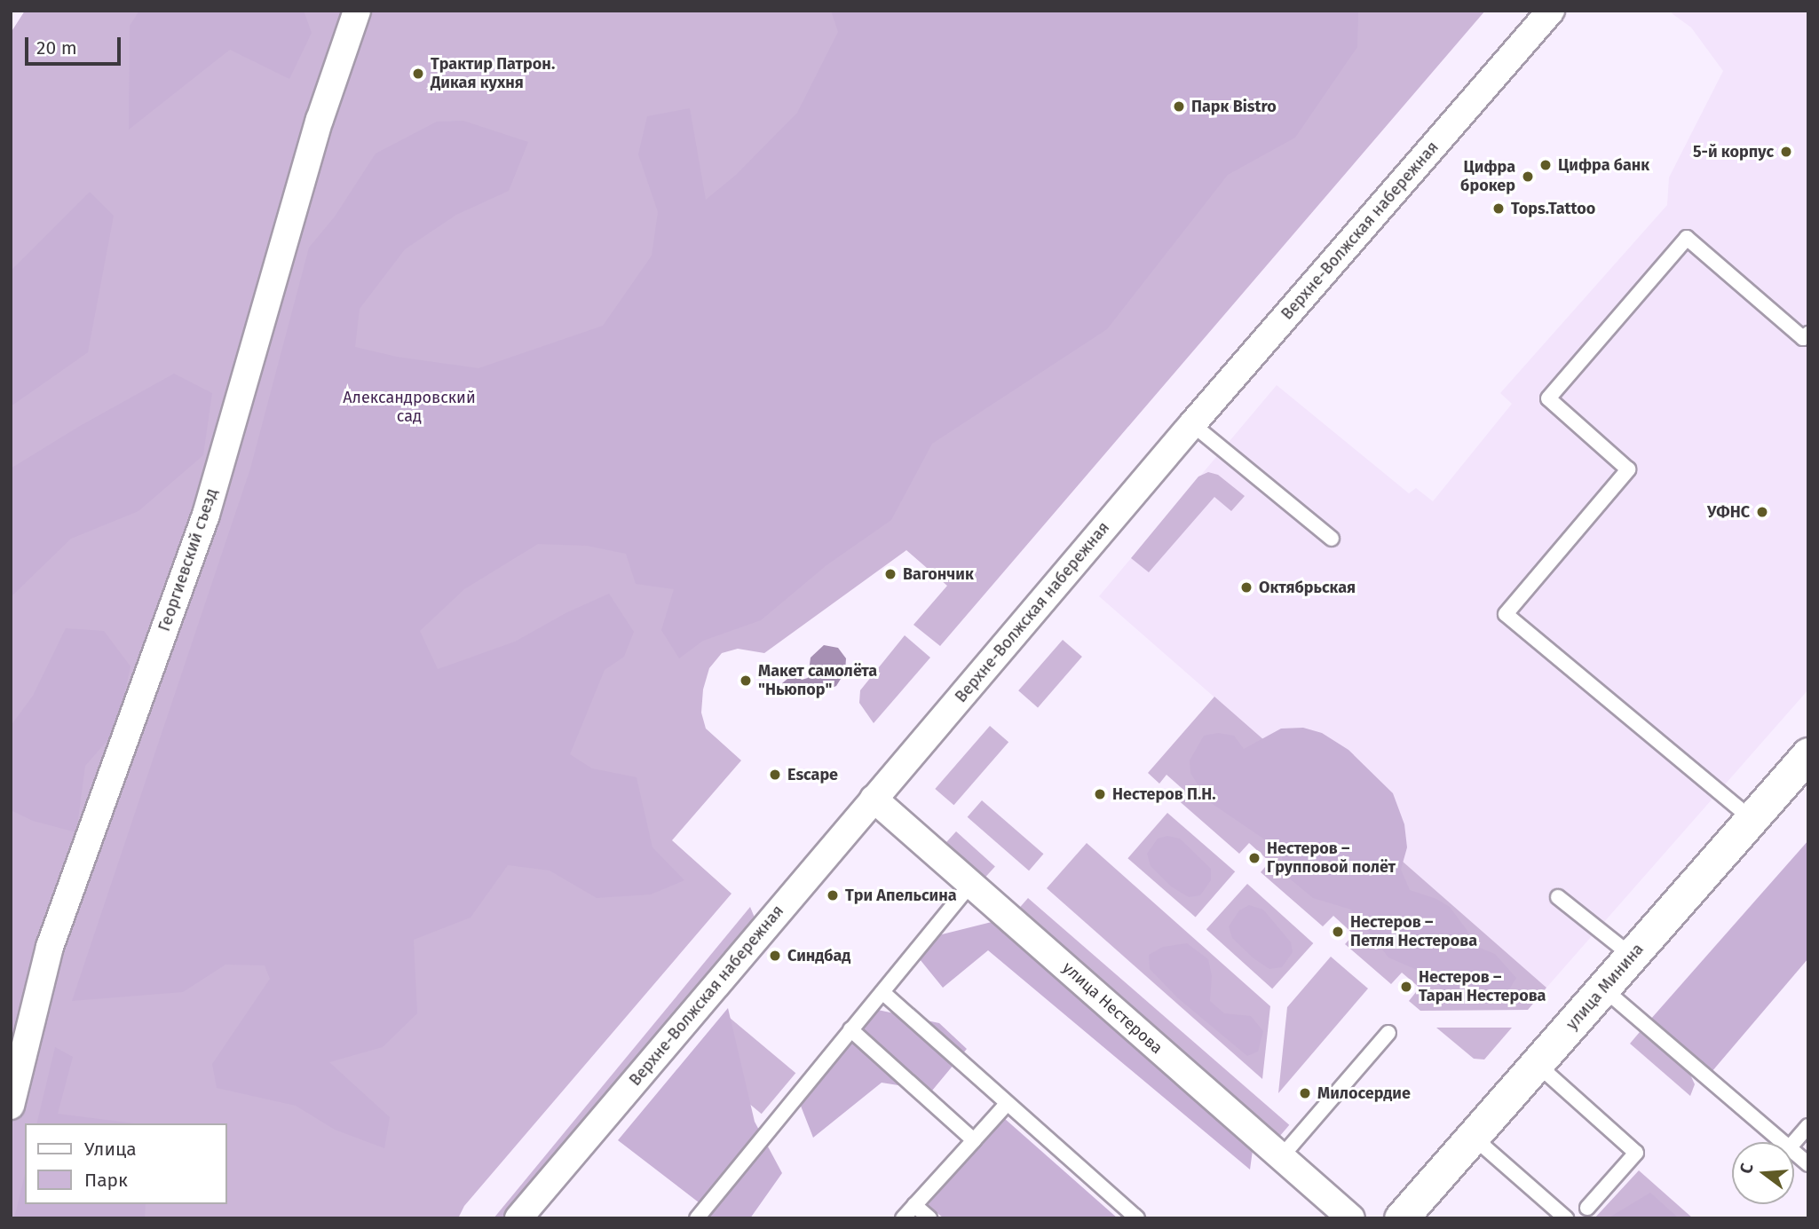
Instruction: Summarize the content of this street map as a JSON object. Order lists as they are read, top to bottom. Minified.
{"streets":{"street":["Верхне-Волжская набережная","Георгиевский съезд","улица Минина","улица Нестерова"]},"crossings":[["Верхне-Волжская набережная","улица Нестерова"]],"parks":["Александровский сад"],"places":["Трактир Патрон. Дикая кухня","Парк Bistro","5-й корпус","Цифра банк","Цифра брокер","Tops.Tattoo","УФНС","Вагончик","Октябрьская","Макет самолёта \"Ньюпор\"","Escape","Нестеров П.Н.","Нестеров – Групповой полёт","Три Апельсина","Нестеров – Петля Нестерова","Синдбад","Нестеров – Таран Нестерова","Милосердие"],"legend":["Улица","Парк"],"scale_bar":"20 m","north":"left"}
